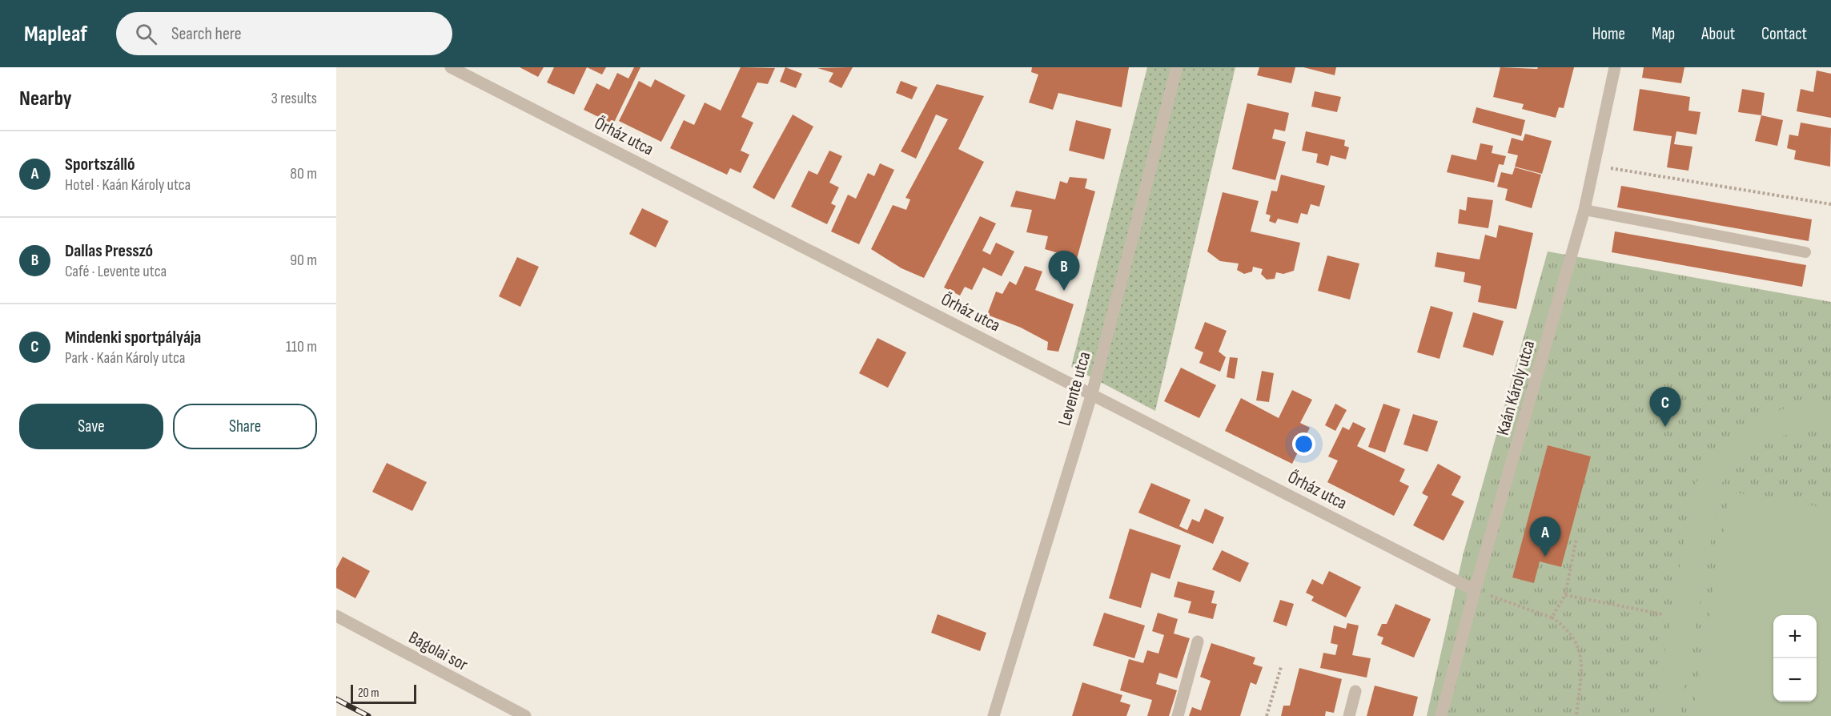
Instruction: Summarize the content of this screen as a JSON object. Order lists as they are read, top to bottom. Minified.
{"streets":{"street":["Őrház utca","Kaán Károly utca","Levente utca","Bagolai sor"]},"crossings":[["Őrház utca","Kaán Károly utca"],["Őrház utca","Levente utca"]],"scale_bar":"20 m","page":{"header":"Mapleaf","search":"Search here","nav":["Home","Map","About","Contact"],"heading":["Nearby","3 results"],"list":[{"mark":"A","name":"Sportszálló","note":"Hotel · Kaán Károly utca","value":"80 m"},{"mark":"B","name":"Dallas Presszó","note":"Café · Levente utca","value":"90 m"},{"mark":"C","name":"Mindenki sportpályája","note":"Park · Kaán Károly utca","value":"110 m"}],"pins":["B","C","A"],"buttons":["Save","Share"],"map_buttons":["+","−"],"scale":"20 m"}}
